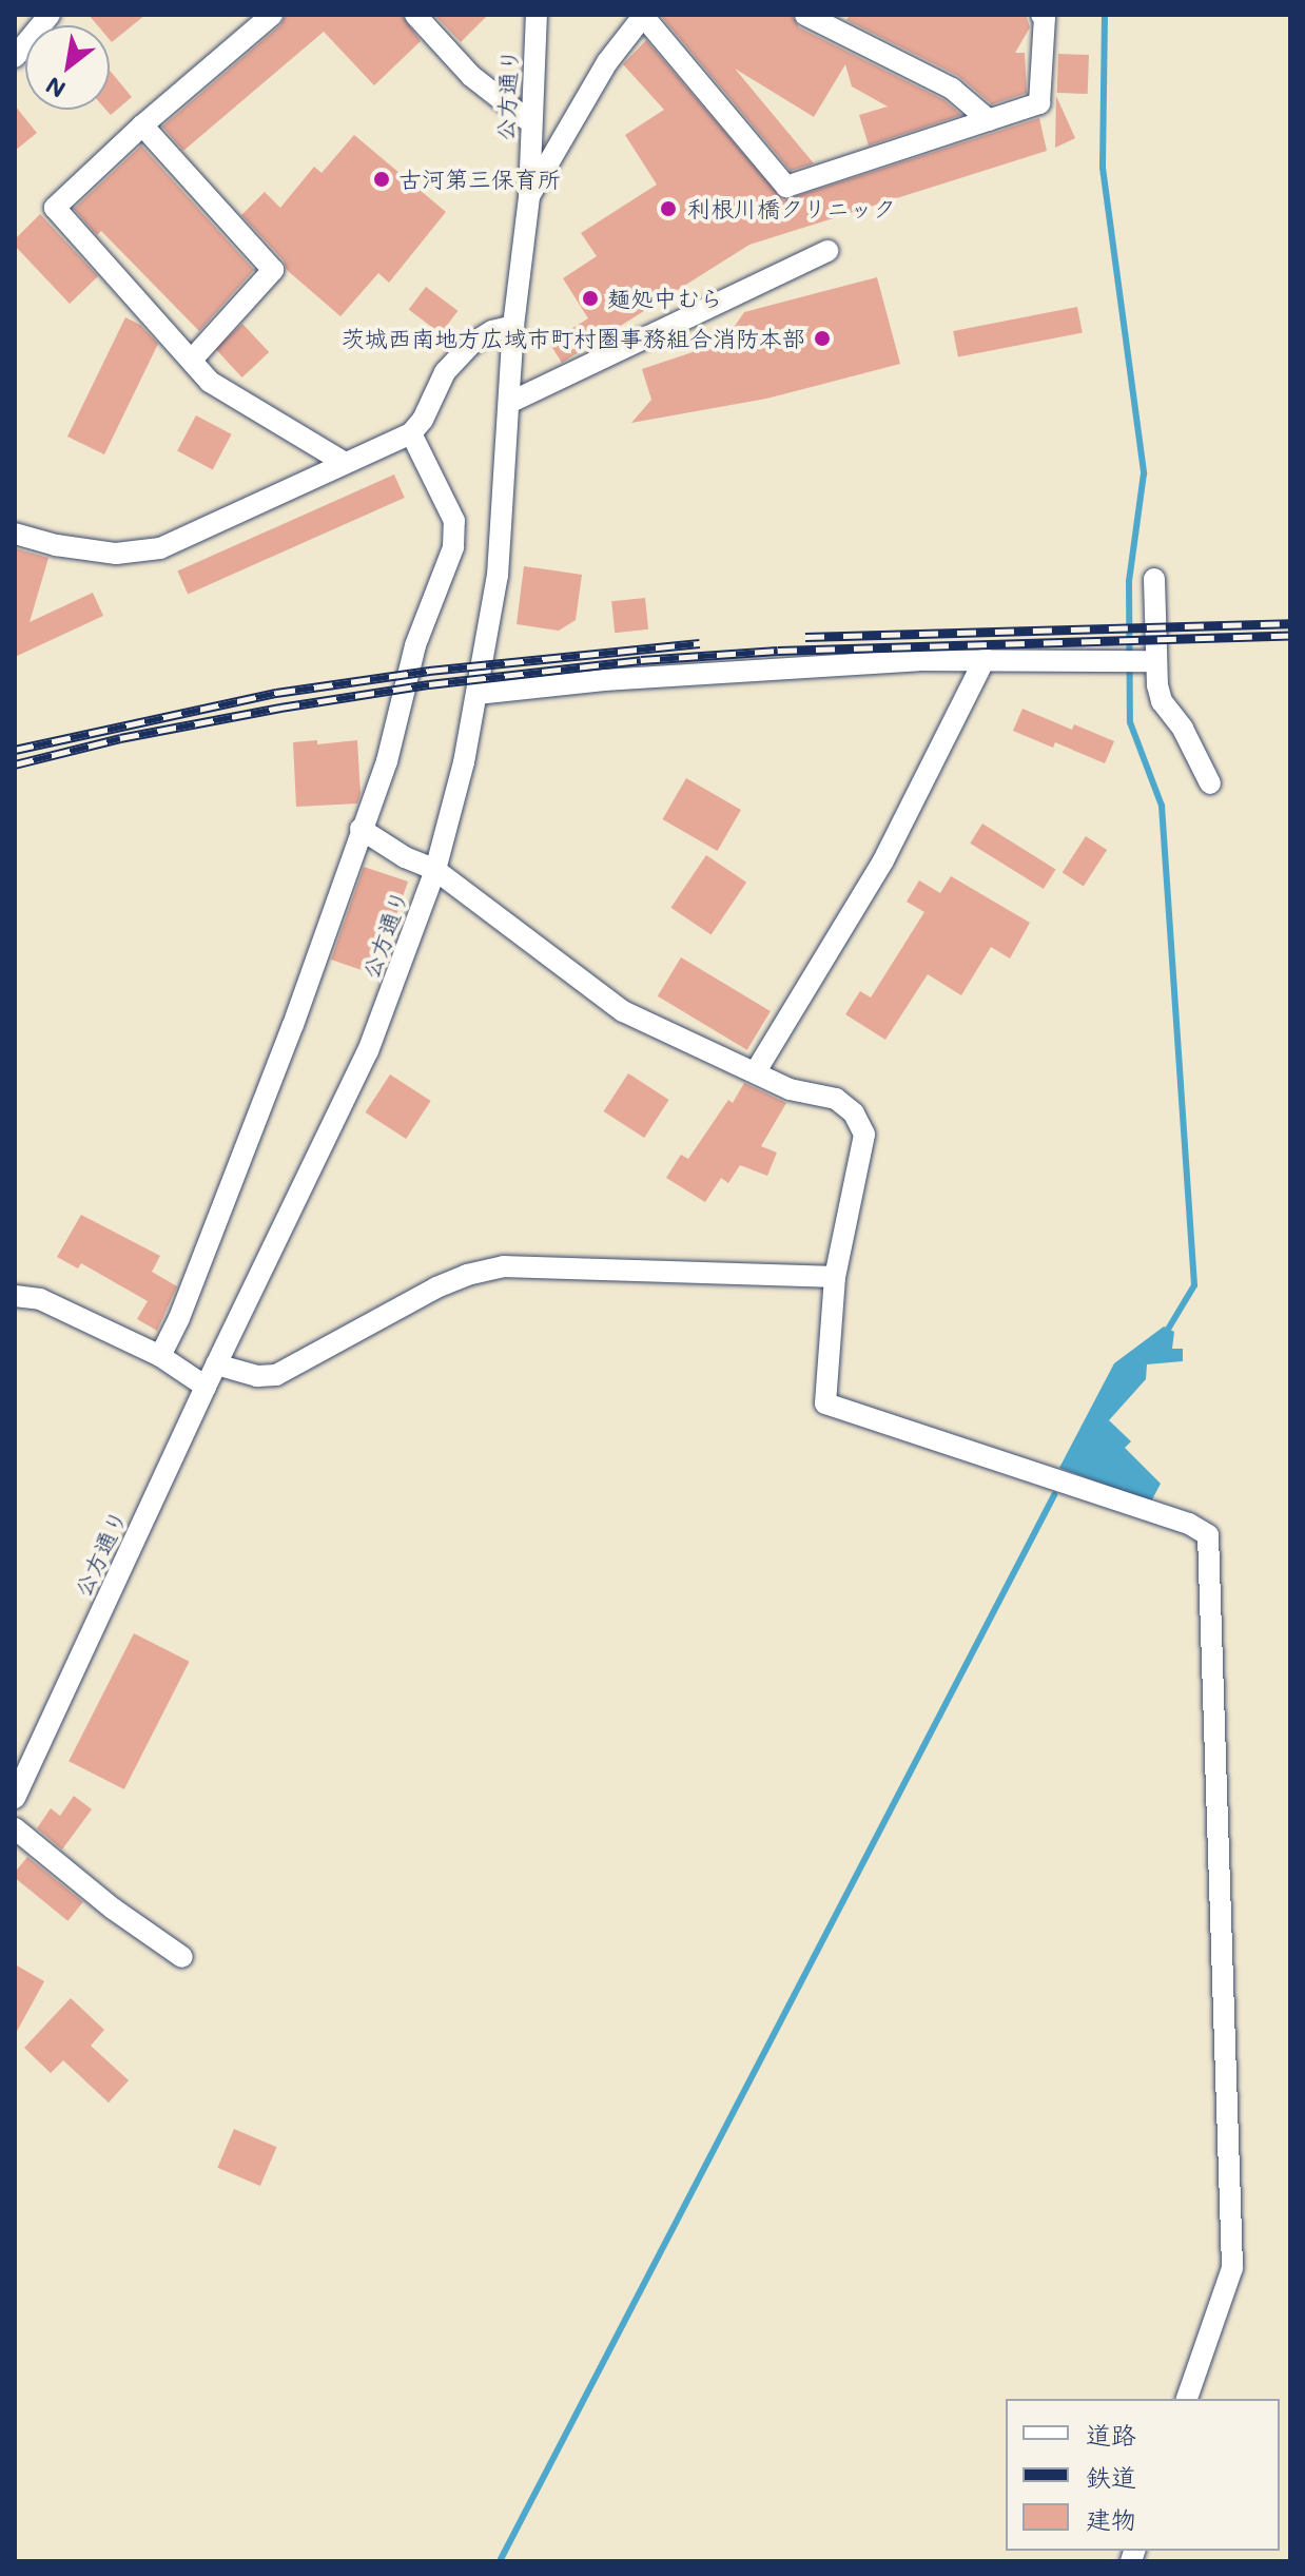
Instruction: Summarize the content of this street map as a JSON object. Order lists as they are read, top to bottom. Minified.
{"streets":{"street":["公方通り"]},"places":["古河第三保育所","利根川橋クリニック","麺処中むら","茨城西南地方広域市町村圏事務組合消防本部"],"legend":["道路","鉄道","建物"],"north":"bottom left"}
